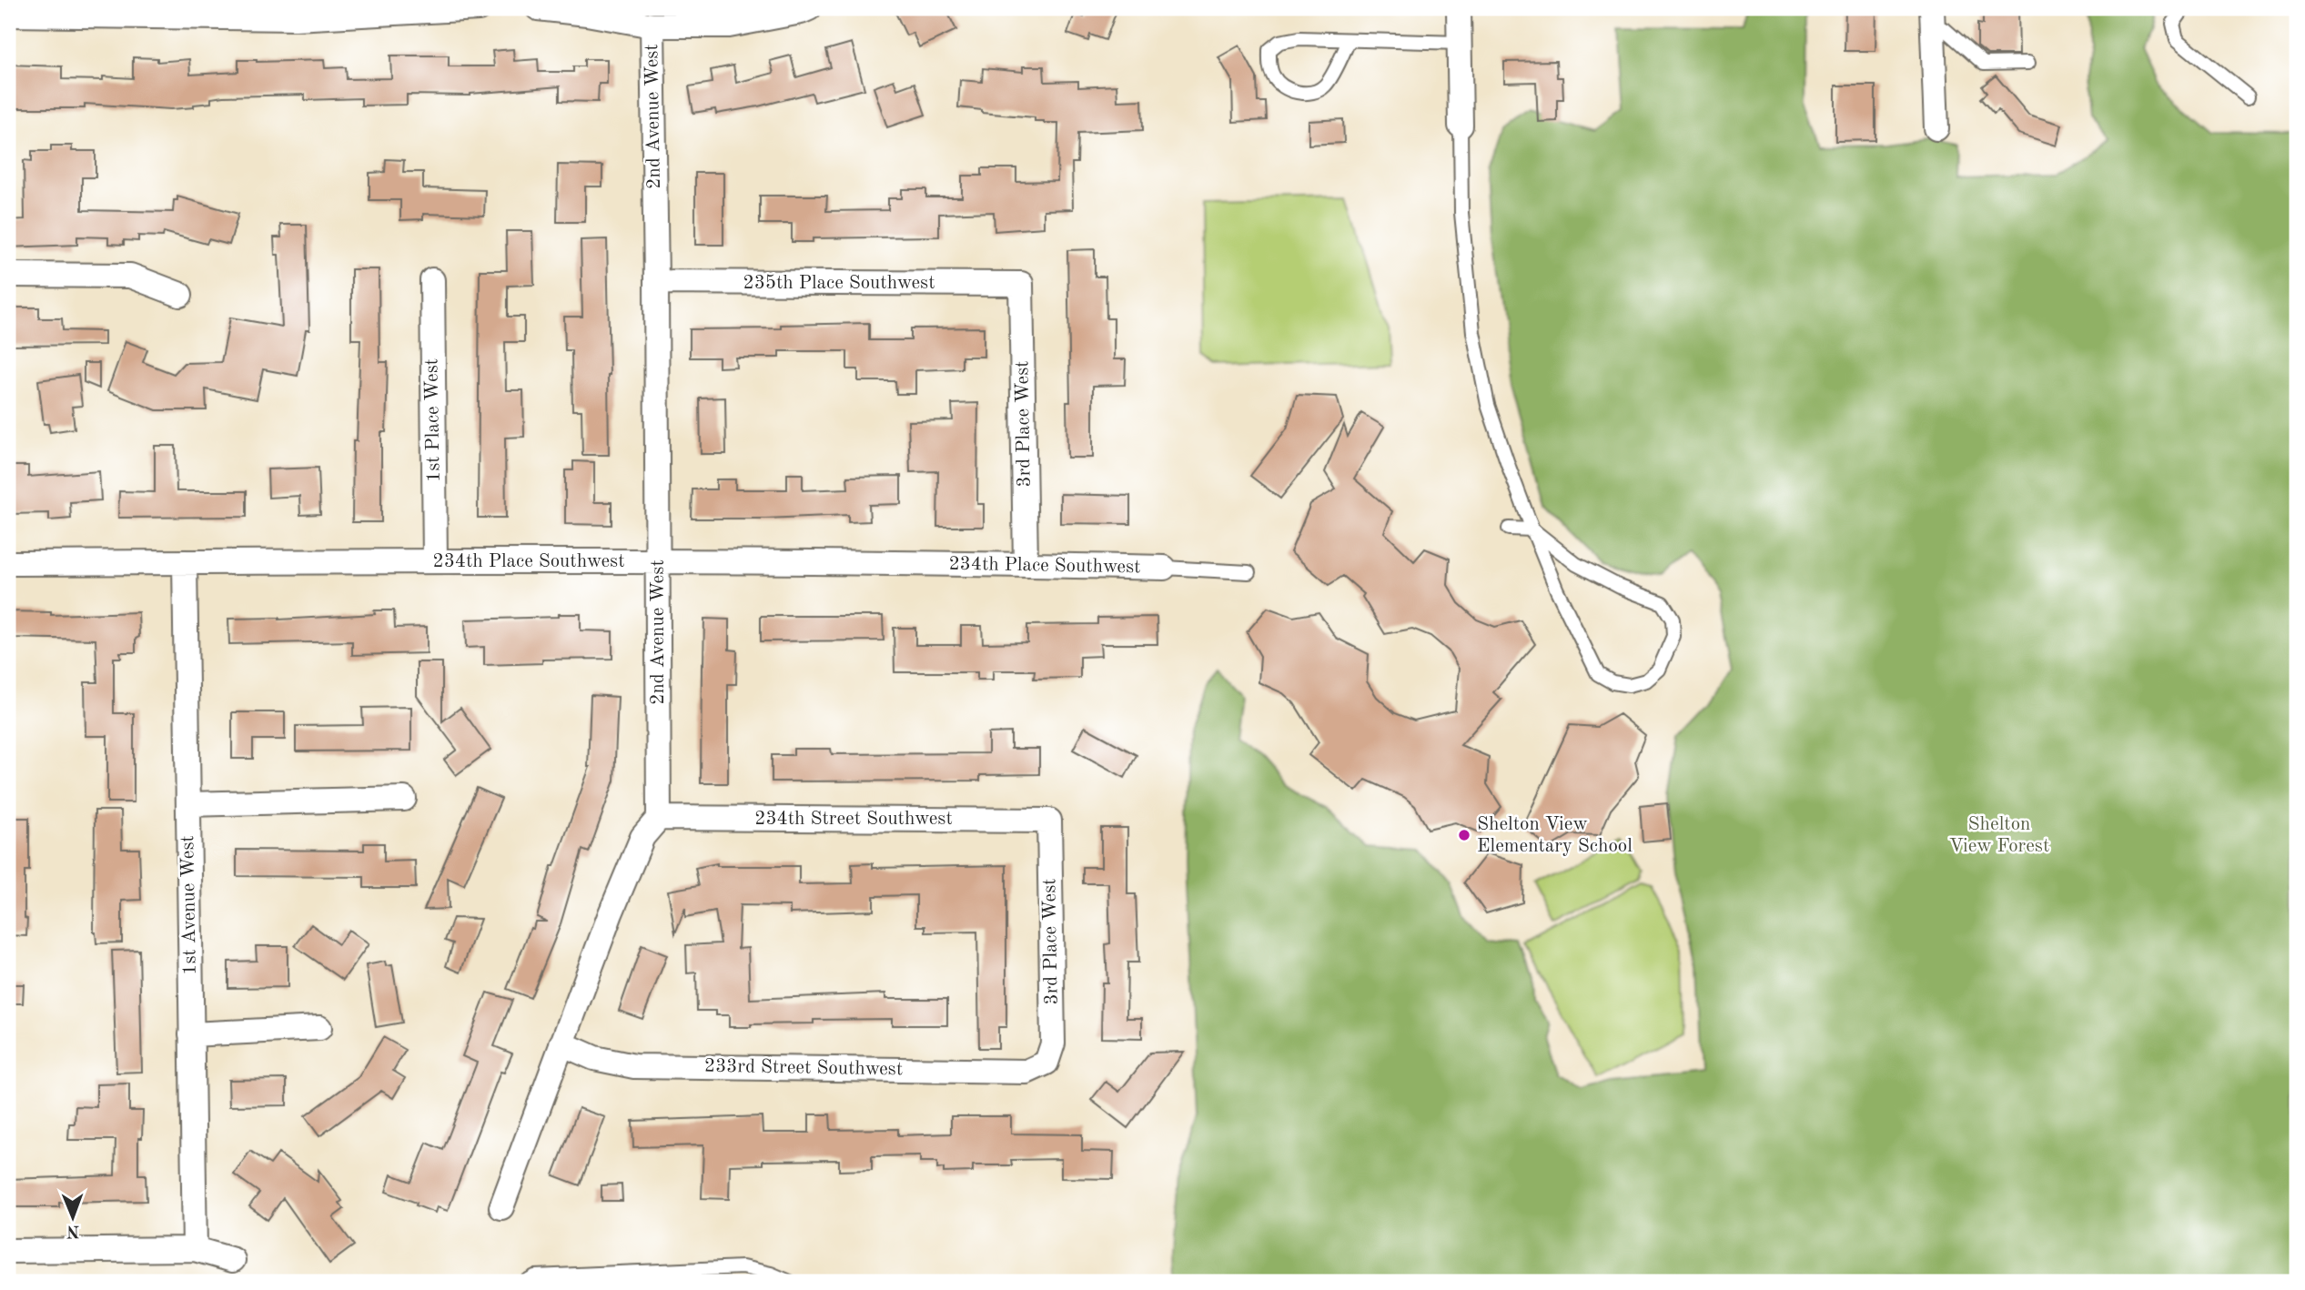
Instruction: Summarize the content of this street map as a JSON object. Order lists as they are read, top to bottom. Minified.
{"streets":{"street":["2nd Avenue West","235th Place Southwest","1st Place West","3rd Place West","234th Place Southwest","234th Street Southwest","1st Avenue West","233rd Street Southwest"]},"crossings":[["2nd Avenue West","235th Place Southwest"],["2nd Avenue West","234th Place Southwest"],["2nd Avenue West","234th Street Southwest"],["235th Place Southwest","3rd Place West"],["1st Place West","234th Place Southwest"],["3rd Place West","234th Place Southwest"],["3rd Place West","234th Street Southwest"],["3rd Place West","233rd Street Southwest"],["234th Place Southwest","1st Avenue West"]],"parks":["Shelton View Forest"],"places":["Shelton View Elementary School"],"north":"bottom"}
